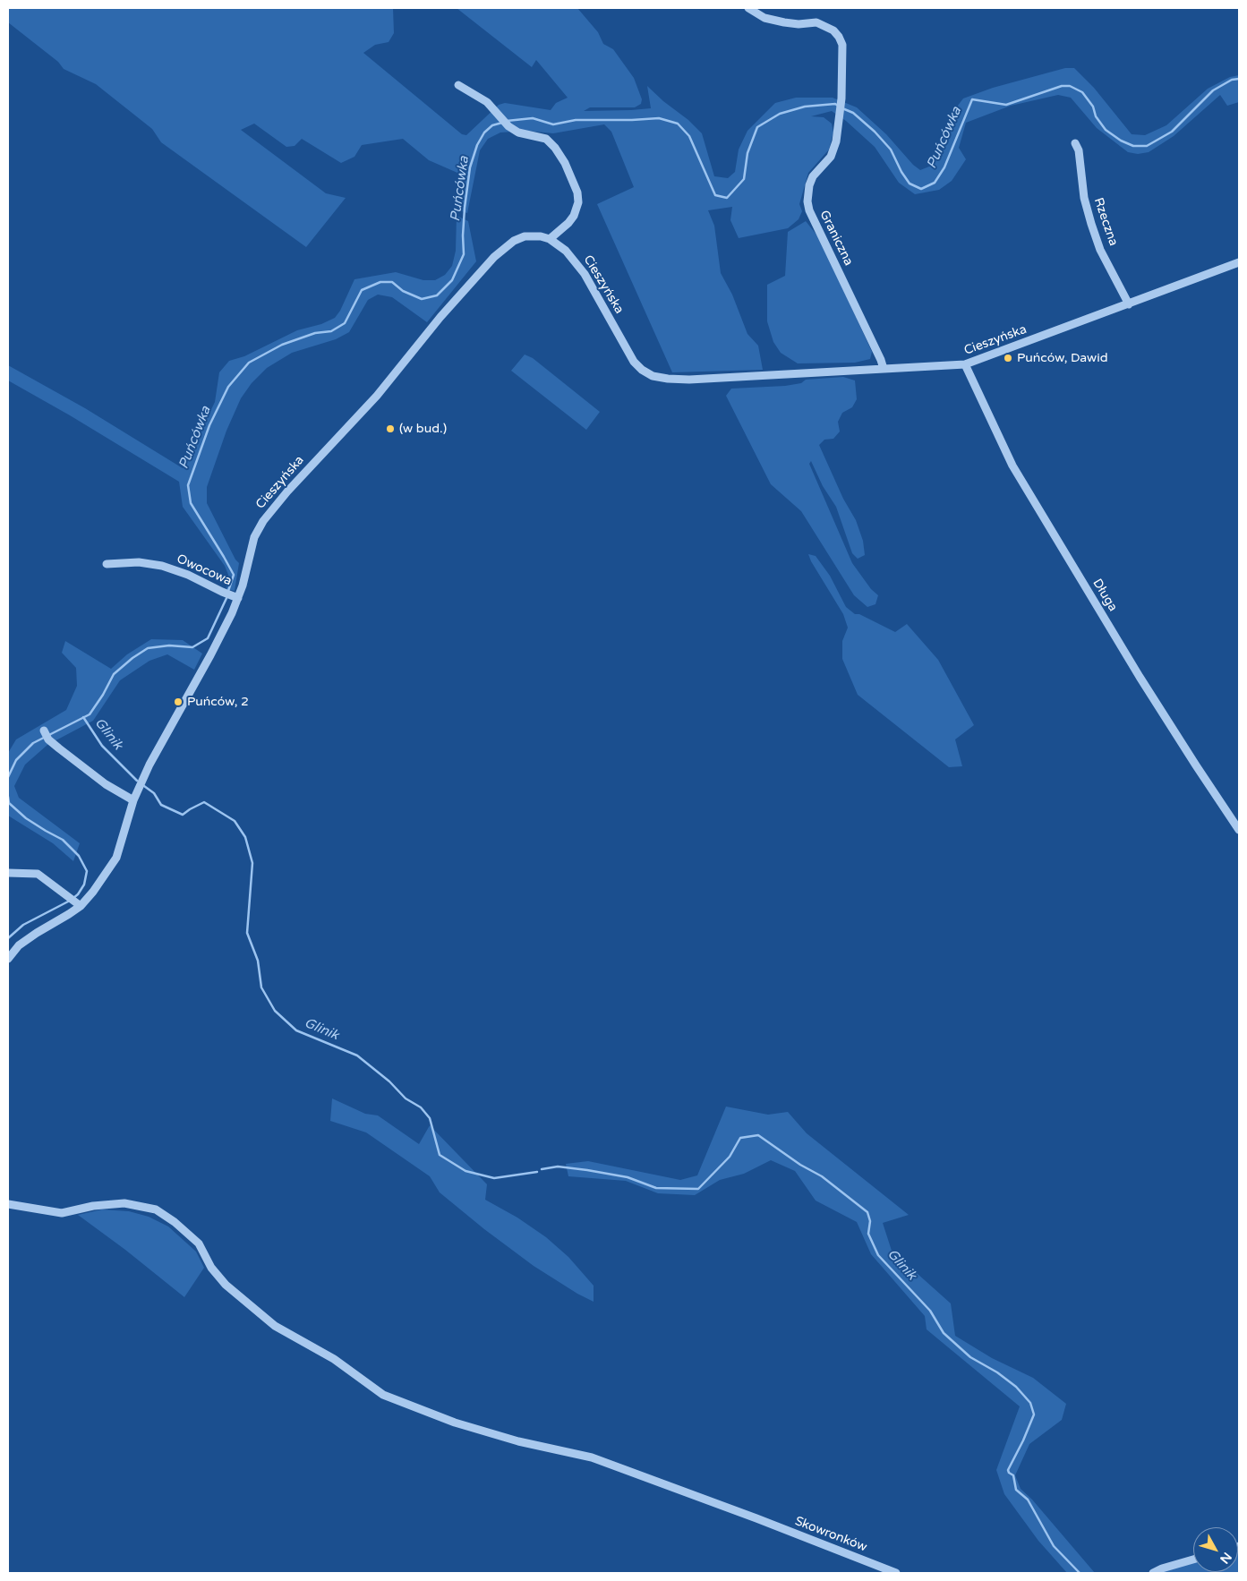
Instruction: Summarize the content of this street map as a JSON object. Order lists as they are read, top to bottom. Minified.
{"streets":{"street":["Rzeczna","Graniczna","Cieszyńska","Owocowa","Długa","Skowronków"]},"crossings":[["Rzeczna","Cieszyńska"],["Graniczna","Cieszyńska"],["Cieszyńska","Owocowa"],["Cieszyńska","Długa"]],"water":["Puńcówka","Glinik"],"places":["Puńców, Dawid","(w bud.)","Puńców, 2"],"north":"bottom right"}
